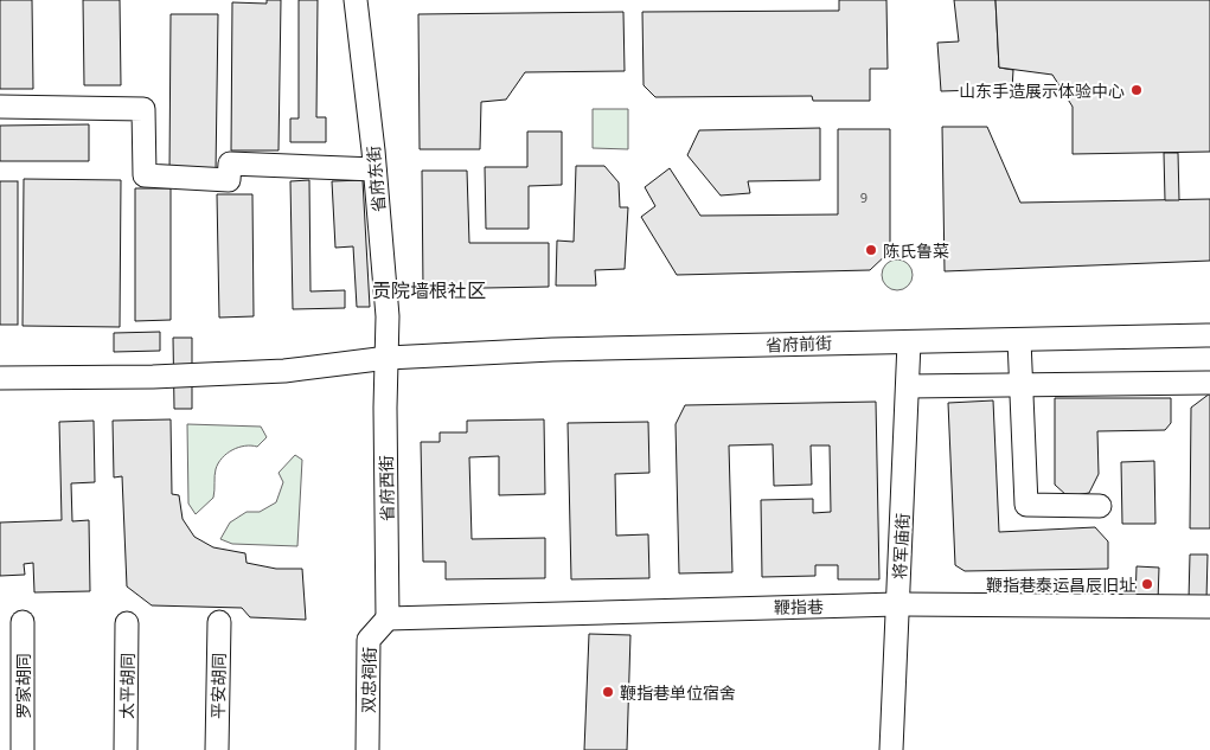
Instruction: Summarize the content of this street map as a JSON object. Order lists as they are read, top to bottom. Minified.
{"streets":{"street":["省府东街","省府前街","省府西街","将军庙街","鞭指巷","双忠祠街","罗家胡同","太平胡同","平安胡同"]},"crossings":[["省府东街","省府前街"],["省府东街","省府西街"],["省府前街","省府西街"],["省府前街","将军庙街"],["省府西街","鞭指巷"],["省府西街","双忠祠街"],["将军庙街","鞭指巷"],["鞭指巷","双忠祠街"]],"districts":["贡院墙根社区"],"places":["山东手造展示体验中心","陈氏鲁菜","鞭指巷泰运昌辰旧址","鞭指巷单位宿舍"],"house_numbers":["9"]}
